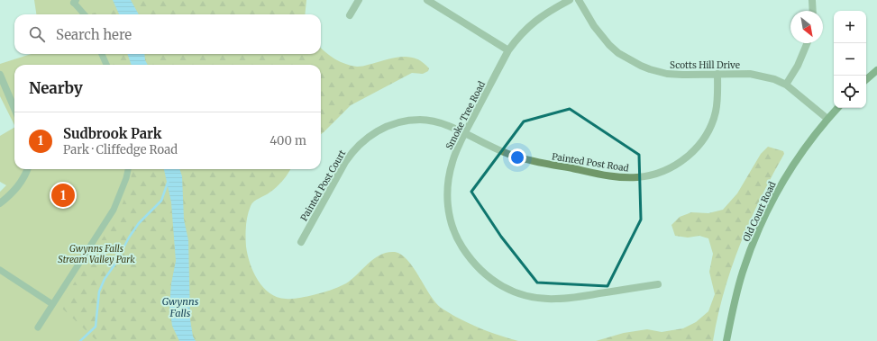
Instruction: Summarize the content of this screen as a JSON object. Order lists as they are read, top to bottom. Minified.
{"streets":{"main road":["Old Court Road"],"street":["Scotts Hill Drive","Smoke Tree Road","Painted Post Road","Painted Post Court"]},"crossings":[["Scotts Hill Drive","Painted Post Road"],["Scotts Hill Drive","Old Court Road"],["Smoke Tree Road","Painted Post Road"],["Smoke Tree Road","Painted Post Court"],["Painted Post Road","Painted Post Court"]],"water":["Gwynns Falls"],"parks":["Gwynns Falls Stream Valley Park"],"north":"bottom right","page":{"map_buttons":["+","−"],"search":"Search here","heading":"Nearby","list":[{"mark":"1","name":"Sudbrook Park","note":"Park · Cliffedge Road","value":"400 m"}],"pins":"1"}}
